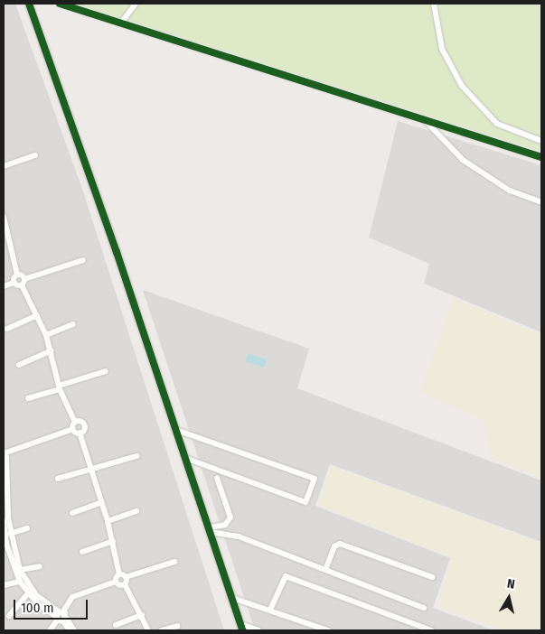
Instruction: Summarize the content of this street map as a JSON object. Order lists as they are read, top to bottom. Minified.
{"scale_bar":"100 m","north":"top"}
